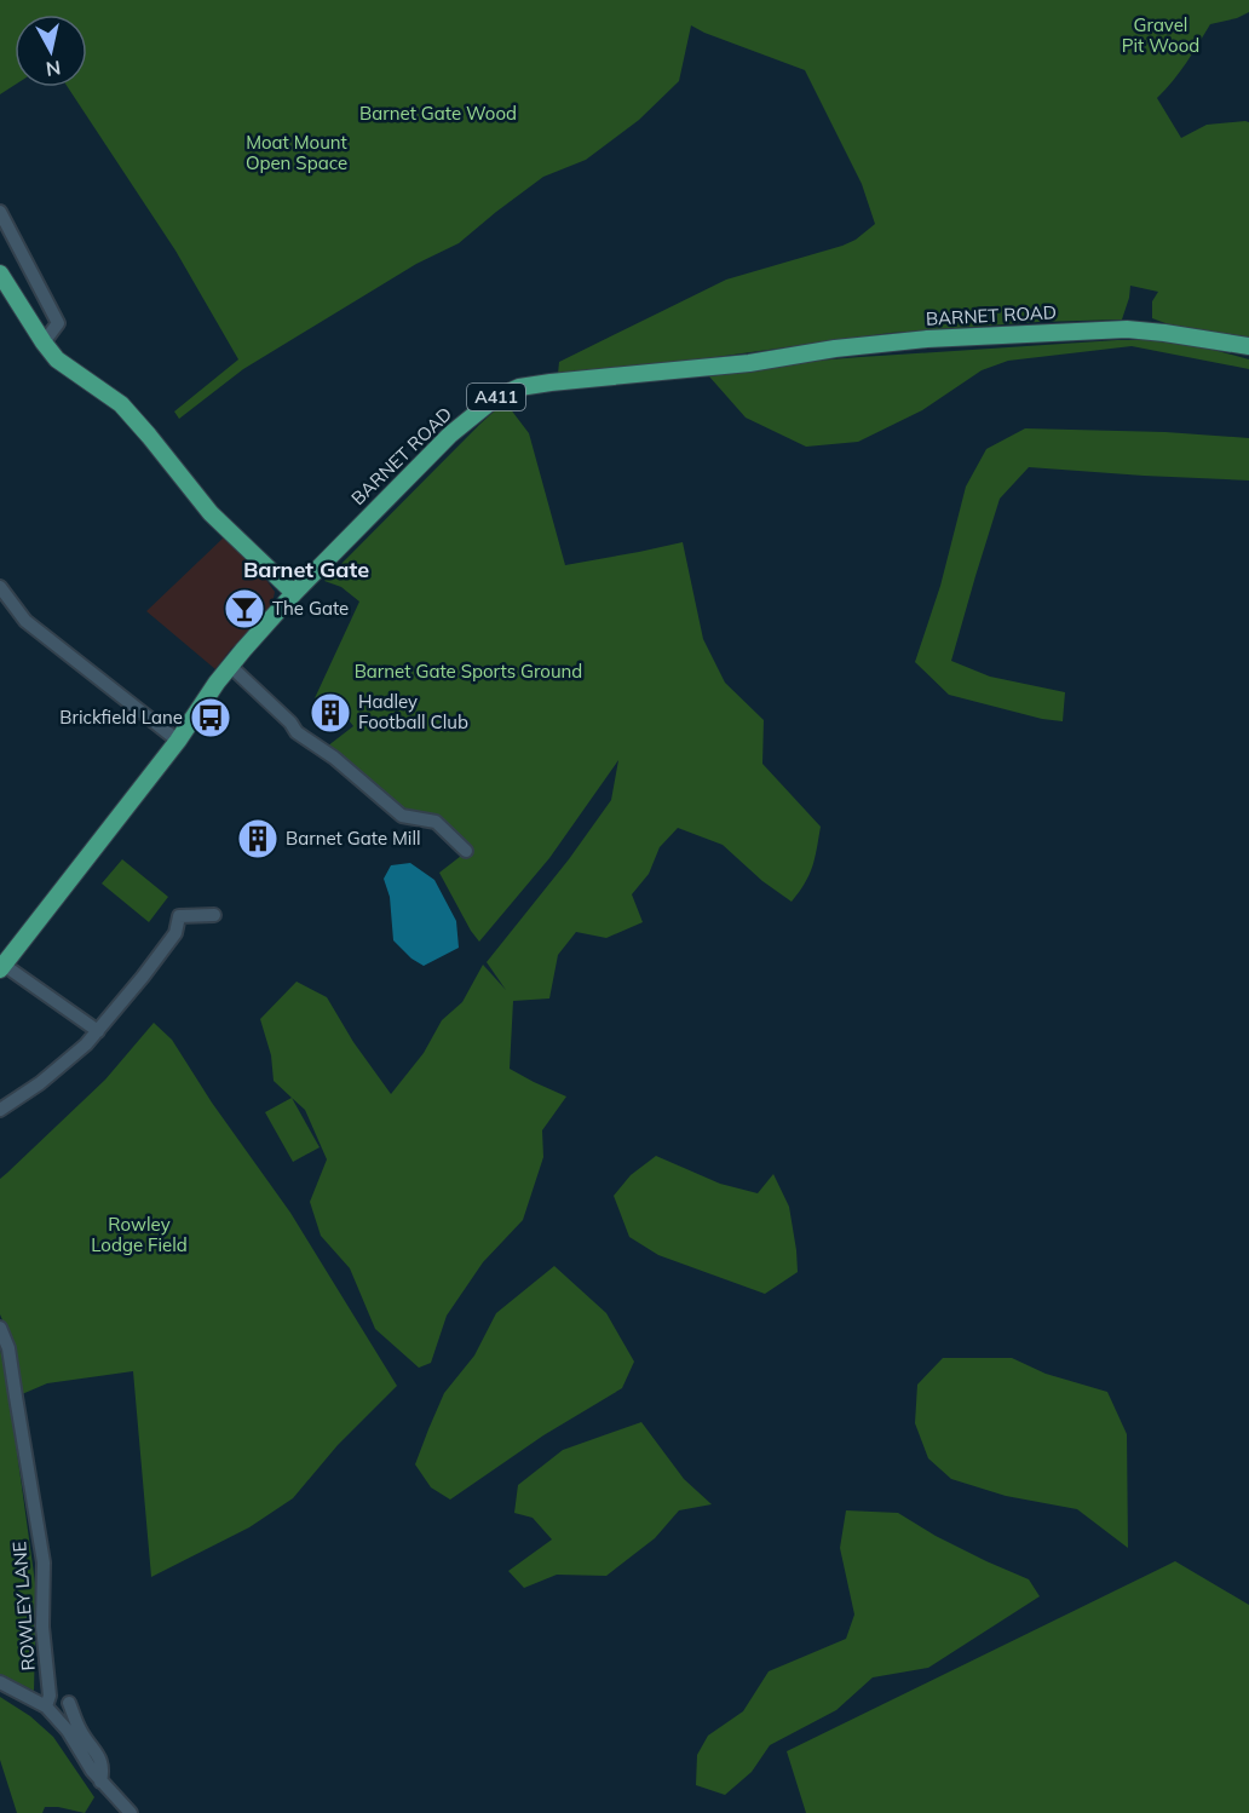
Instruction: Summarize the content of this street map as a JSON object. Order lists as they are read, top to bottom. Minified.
{"streets":{"main road":["BARNET ROAD","A411"],"street":["ROWLEY LANE"]},"districts":["Barnet Gate"],"parks":["Gravel Pit Wood","Barnet Gate Wood","Moat Mount Open Space","Barnet Gate Sports Ground","Rowley Lodge Field"],"places":{"bar":["The Gate"],"building":["Hadley Football Club","Barnet Gate Mill"],"bus stop":["Brickfield Lane"]},"north":"bottom"}
